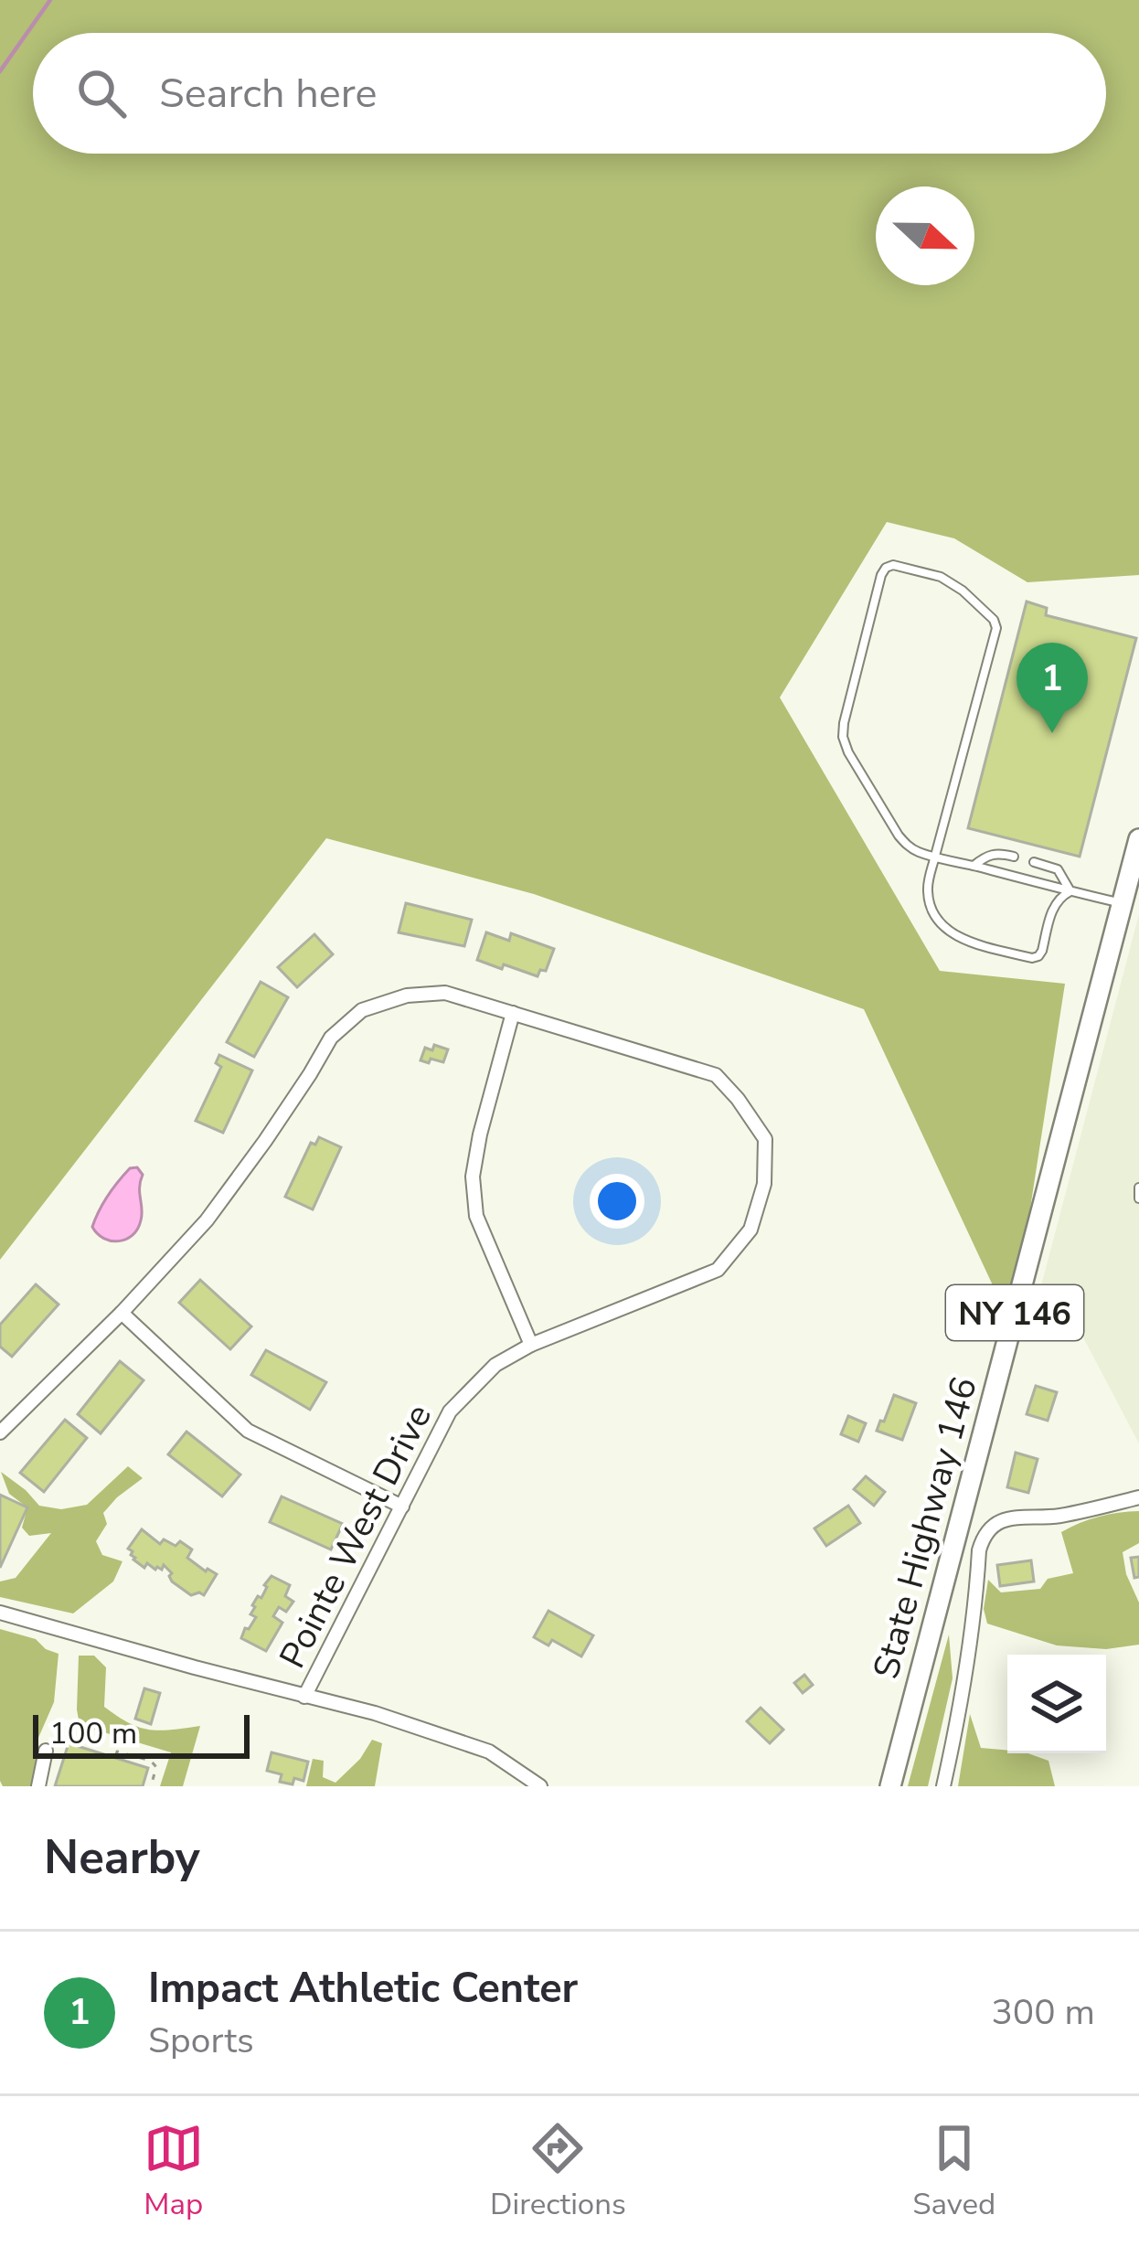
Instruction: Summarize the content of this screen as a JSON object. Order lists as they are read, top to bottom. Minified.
{"streets":{"main road":["NY 146","State Highway 146"],"street":["Pointe West Drive"]},"scale_bar":"100 m","north":"right","page":{"search":"Search here","pins":"1","scale":"100 m","heading":"Nearby","list":[{"mark":"1","name":"Impact Athletic Center","note":"Sports","value":"300 m"}],"nav":["Map","Directions","Saved"]}}
